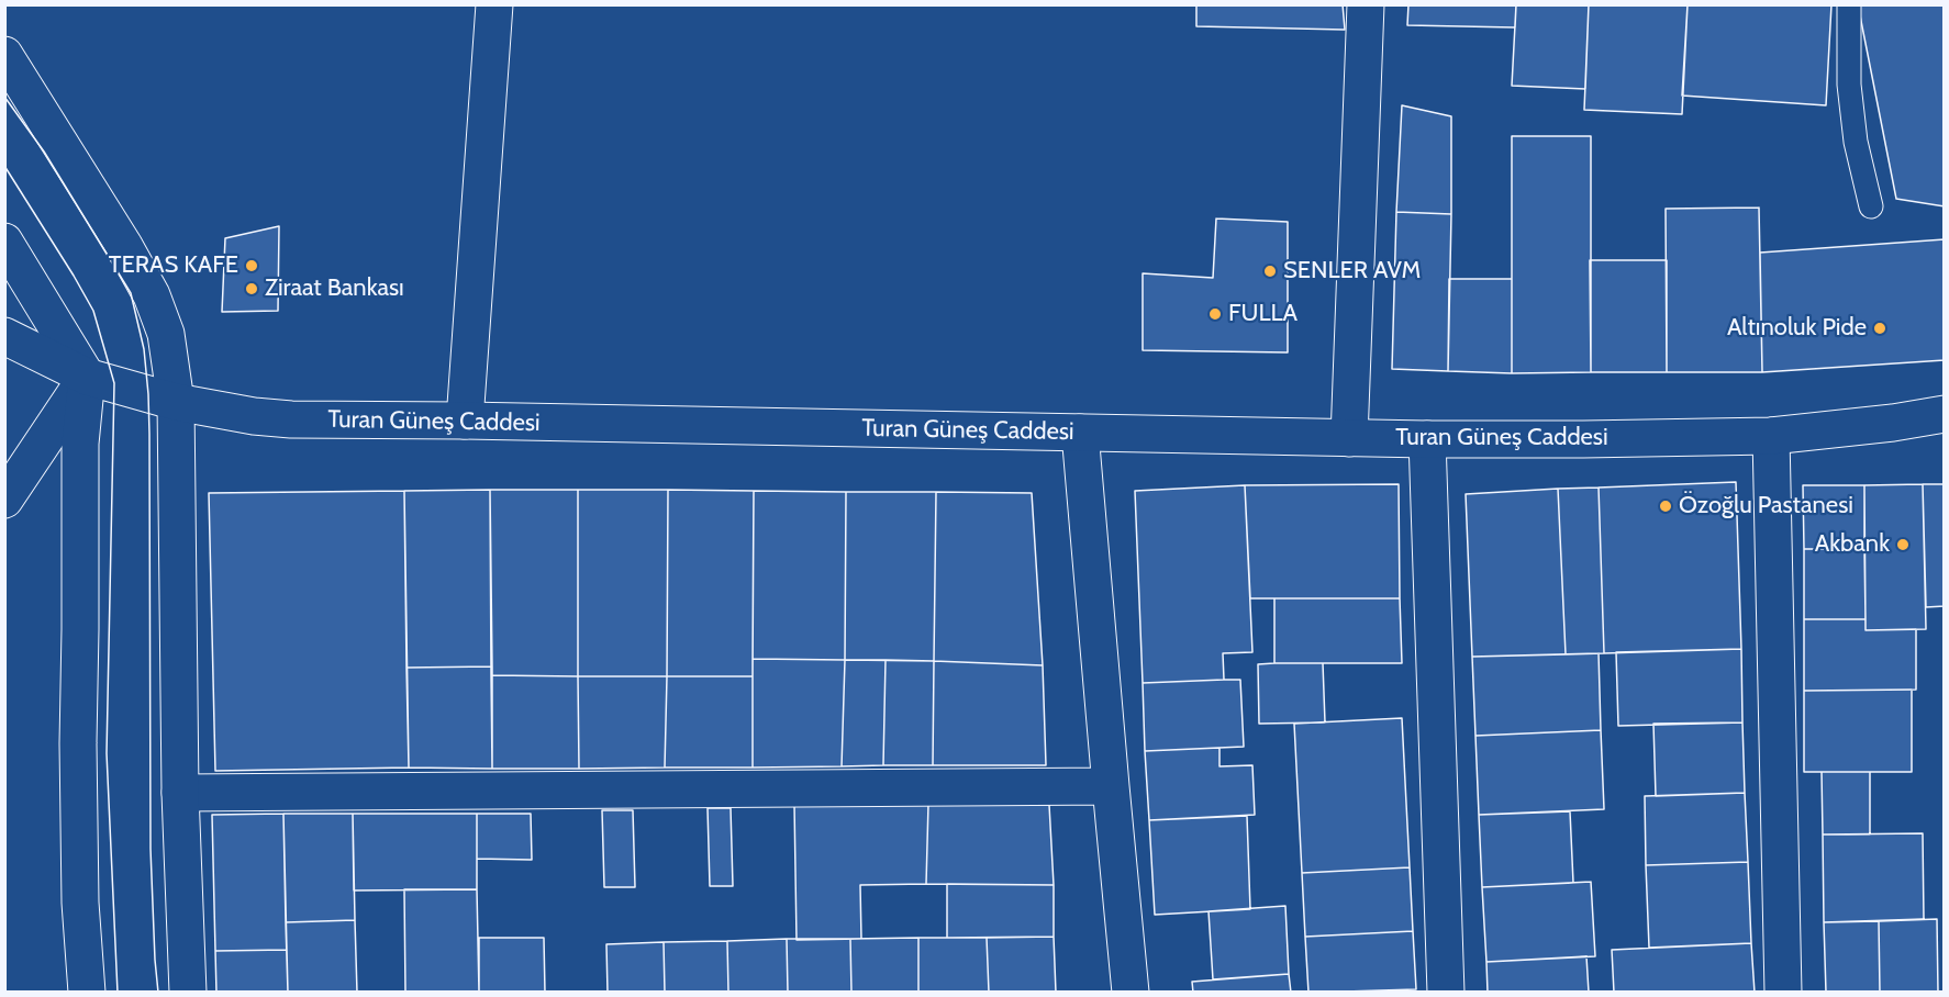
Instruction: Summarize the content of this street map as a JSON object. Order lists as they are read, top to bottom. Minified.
{"streets":{"main road":["Turan Güneş Caddesi"]},"places":["TERAS KAFE","SENLER AVM","Ziraat Bankası","FULLA","Altınoluk Pide","Özoğlu Pastanesi","Akbank"]}
